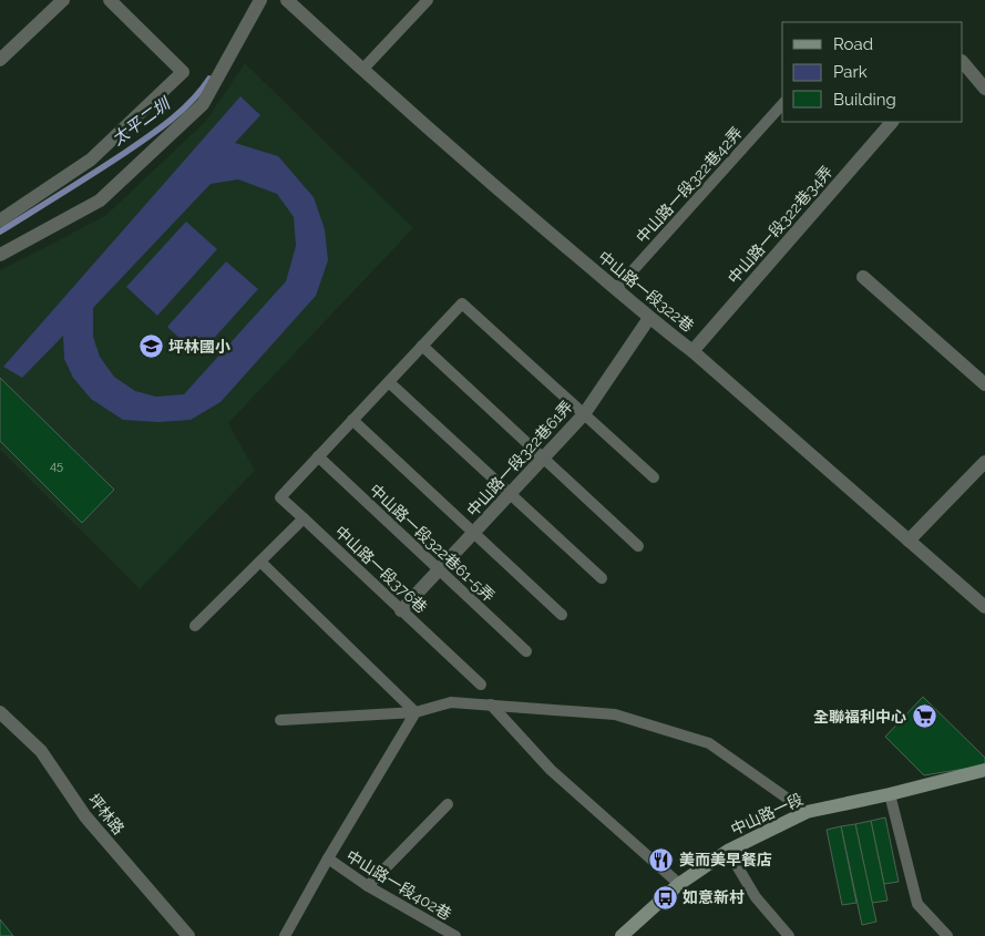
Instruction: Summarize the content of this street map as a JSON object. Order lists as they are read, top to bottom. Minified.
{"streets":{"main road":["中山路一段"],"street":["中山路一段322巷34弄","中山路一段322巷","中山路一段322巷61弄","坪林路"],"lane":["中山路一段322巷42弄","中山路一段322巷61-5弄","中山路一段376巷","中山路一段402巷"]},"crossings":[["中山路一段322巷42弄","中山路一段322巷"],["中山路一段322巷34弄","中山路一段322巷"],["中山路一段322巷","中山路一段322巷61弄"],["中山路一段322巷61弄","中山路一段322巷61-5弄"],["中山路一段322巷61弄","中山路一段376巷"]],"water":["太平二圳"],"places":{"school or university":["坪林國小"],"supermarket":["全聯福利中心"],"restaurant":["美而美早餐店"],"bus stop":["如意新村"]},"house_numbers":["45"],"legend":["Road","Park","Building"]}
